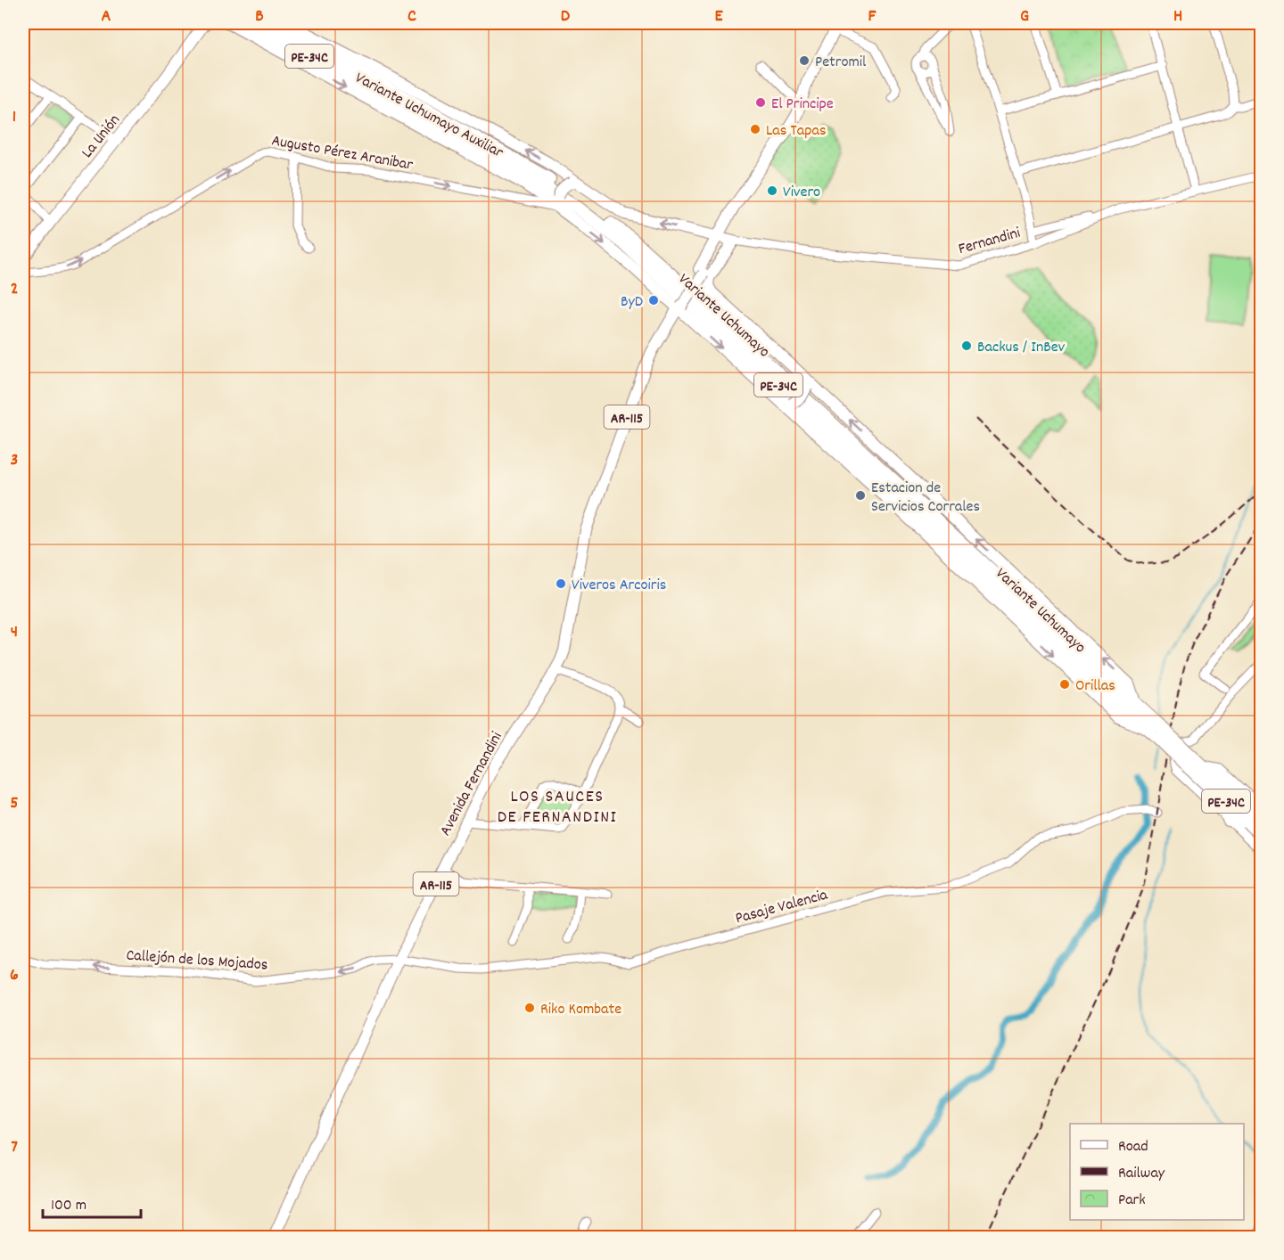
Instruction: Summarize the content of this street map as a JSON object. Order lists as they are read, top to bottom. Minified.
{"streets":{"highway":["PE-34C","Variante Uchumayo"],"main road":["Variante Uchumayo Auxiliar","La Unión","AR-115","Avenida Fernandini"],"street":["Augusto Pérez Aranibar","Fernandini","Pasaje Valencia","Callejón de los Mojados"]},"crossings":[["Variante Uchumayo Auxiliar","Augusto Pérez Aranibar"],["Variante Uchumayo Auxiliar","Variante Uchumayo"],["Augusto Pérez Aranibar","Variante Uchumayo"],["Fernandini","Variante Uchumayo"],["Fernandini","Avenida Fernandini"],["Variante Uchumayo","Avenida Fernandini"],["Avenida Fernandini","Pasaje Valencia"],["Avenida Fernandini","Callejón de los Mojados"],["Pasaje Valencia","Callejón de los Mojados"]],"one_way":["Augusto Pérez Aranibar","Callejón de los Mojados"],"districts":["LOS SAUCES DE FERNANDINI"],"places":["Petromil","El Principe","Las Tapas","Vivero","ByD","Backus / InBev","Estacion de Servicios Corrales","Viveros Arcoiris","Orillas","Riko Kombate"],"legend":["Road","Railway","Park"],"scale_bar":"100 m","grid":{"columns":["A","B","C","D","E","F","G","H"],"rows":["1","2","3","4","5","6","7"]}}
